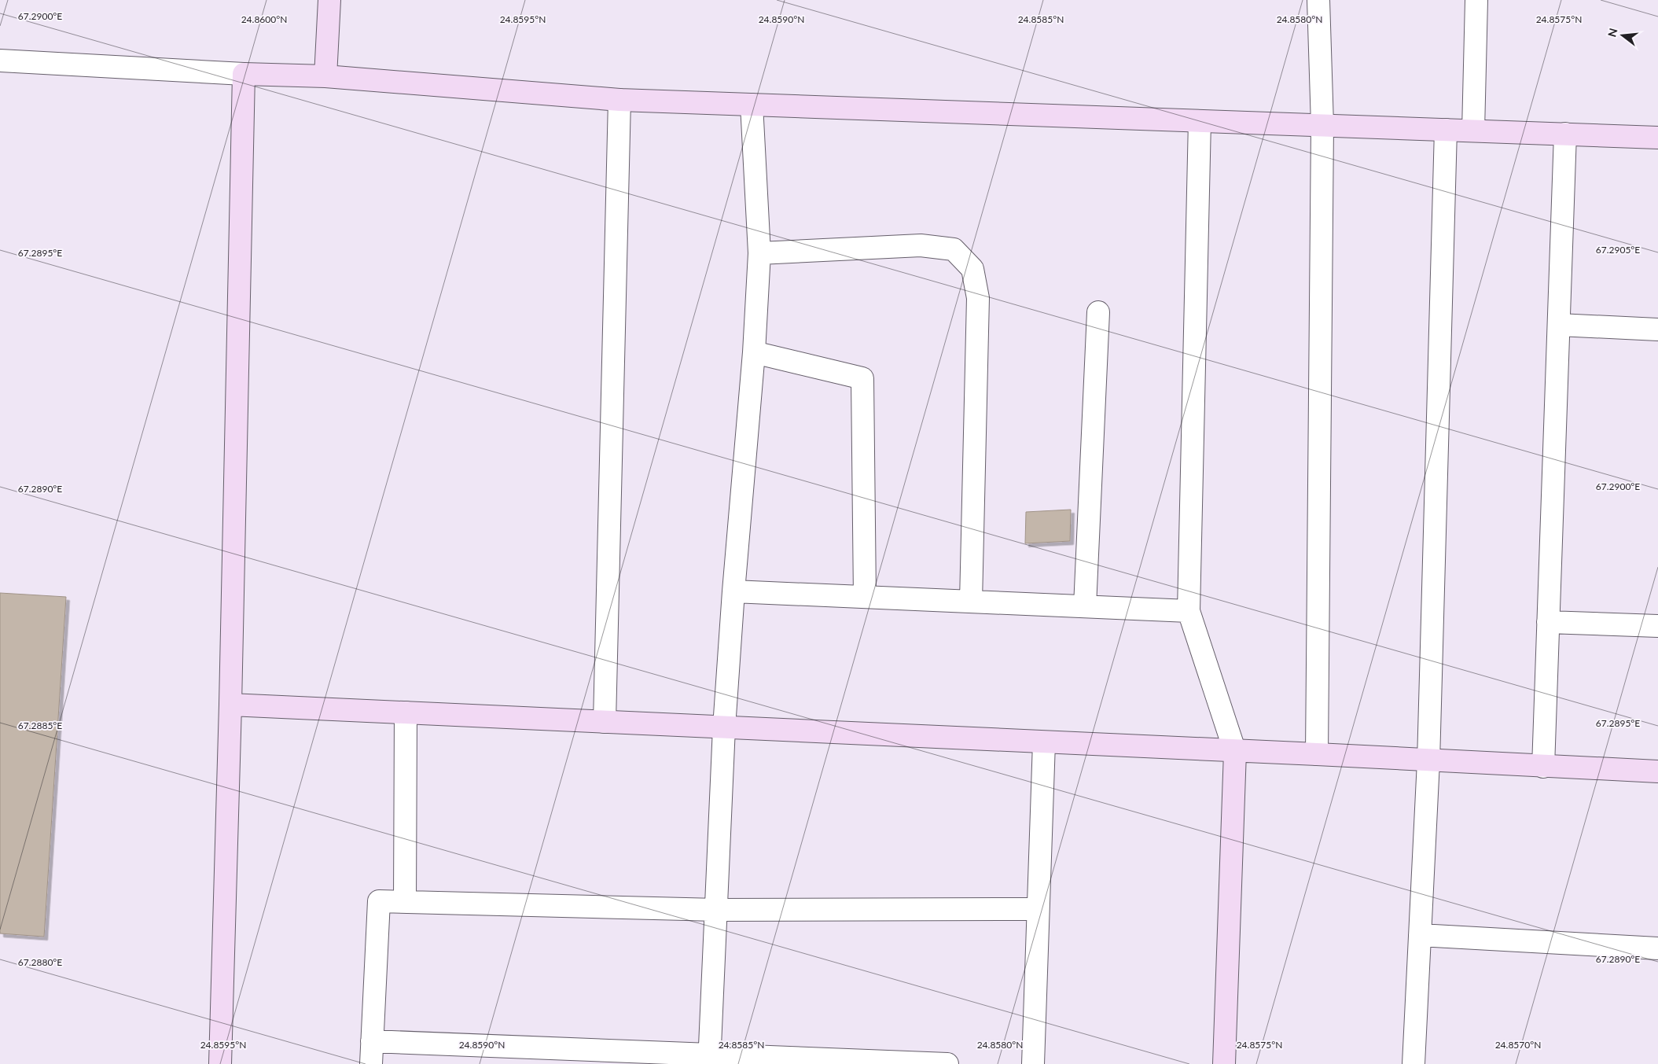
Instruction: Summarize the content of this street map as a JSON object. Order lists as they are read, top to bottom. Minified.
{"north":"left","coordinates":["67.2900°E","24.8600°N","24.8595°N","24.8590°N","24.8585°N","24.8580°N","24.8575°N","67.2905°E","67.2895°E","67.2890°E","67.2885°E","67.2880°E","24.8570°N"]}
